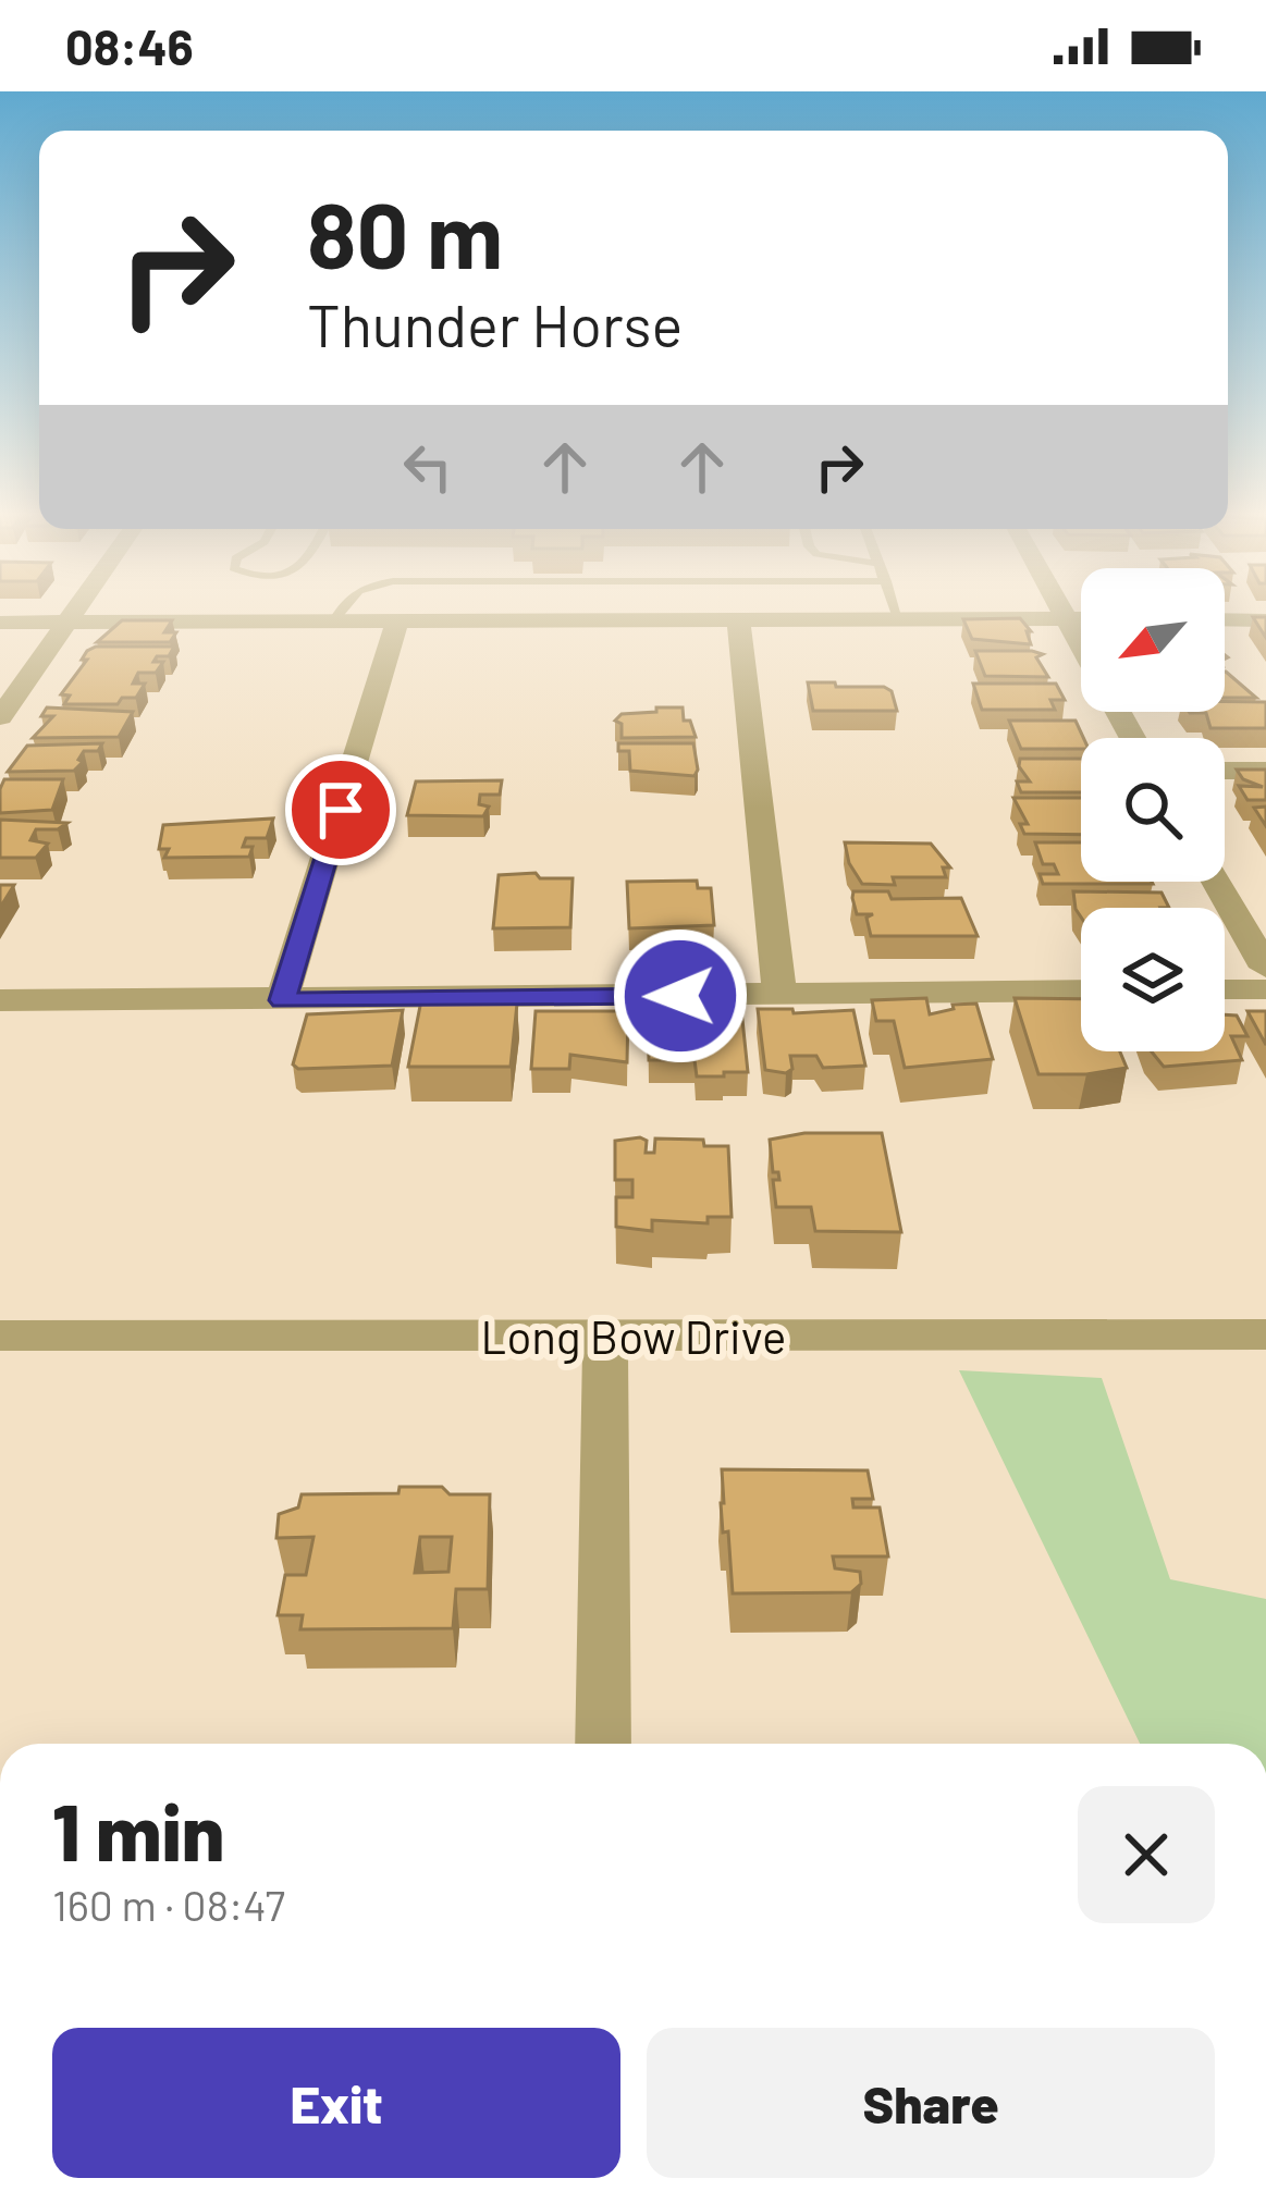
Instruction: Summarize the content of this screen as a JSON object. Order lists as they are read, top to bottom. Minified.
{"streets":{"street":["Long Bow Drive"]},"north":"bottom left","page":{"status":"08:46","turn":["80 m","Thunder Horse"],"heading":["1 min","160 m · 08:47"],"buttons":["Exit","Share"]}}
